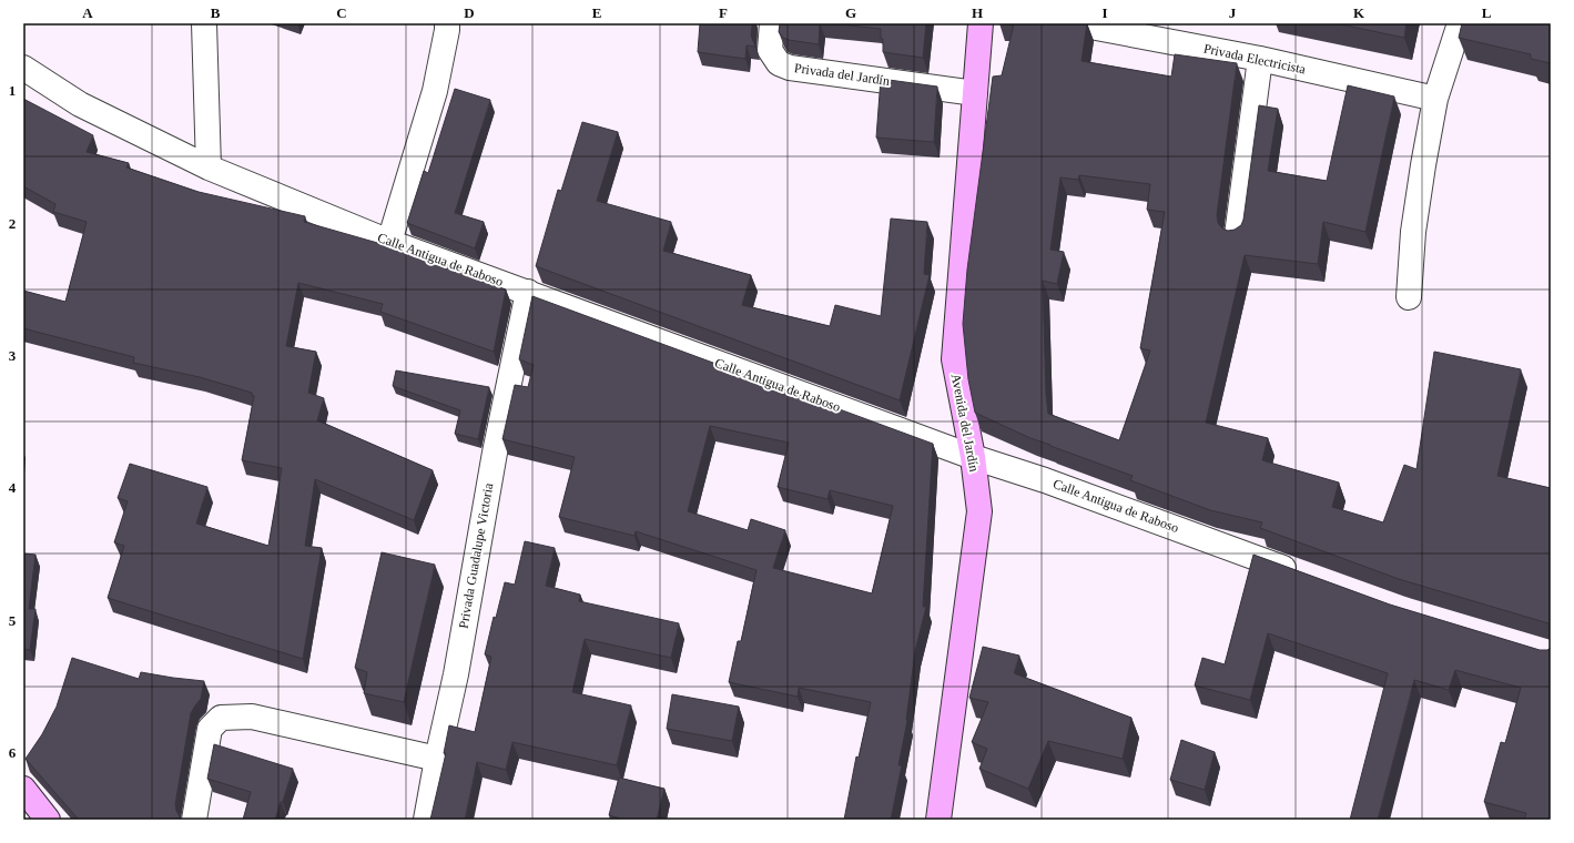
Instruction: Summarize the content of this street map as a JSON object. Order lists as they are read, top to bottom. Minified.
{"streets":{"main road":["Avenida del Jardín"],"street":["Privada Electricista","Privada del Jardín","Calle Antigua de Raboso","Privada Guadalupe Victoria"]},"crossings":[["Privada del Jardín","Avenida del Jardín"],["Calle Antigua de Raboso","Avenida del Jardín"],["Calle Antigua de Raboso","Privada Guadalupe Victoria"]],"grid":{"columns":["A","B","C","D","E","F","G","H","I","J","K","L"],"rows":["1","2","3","4","5","6"]}}
